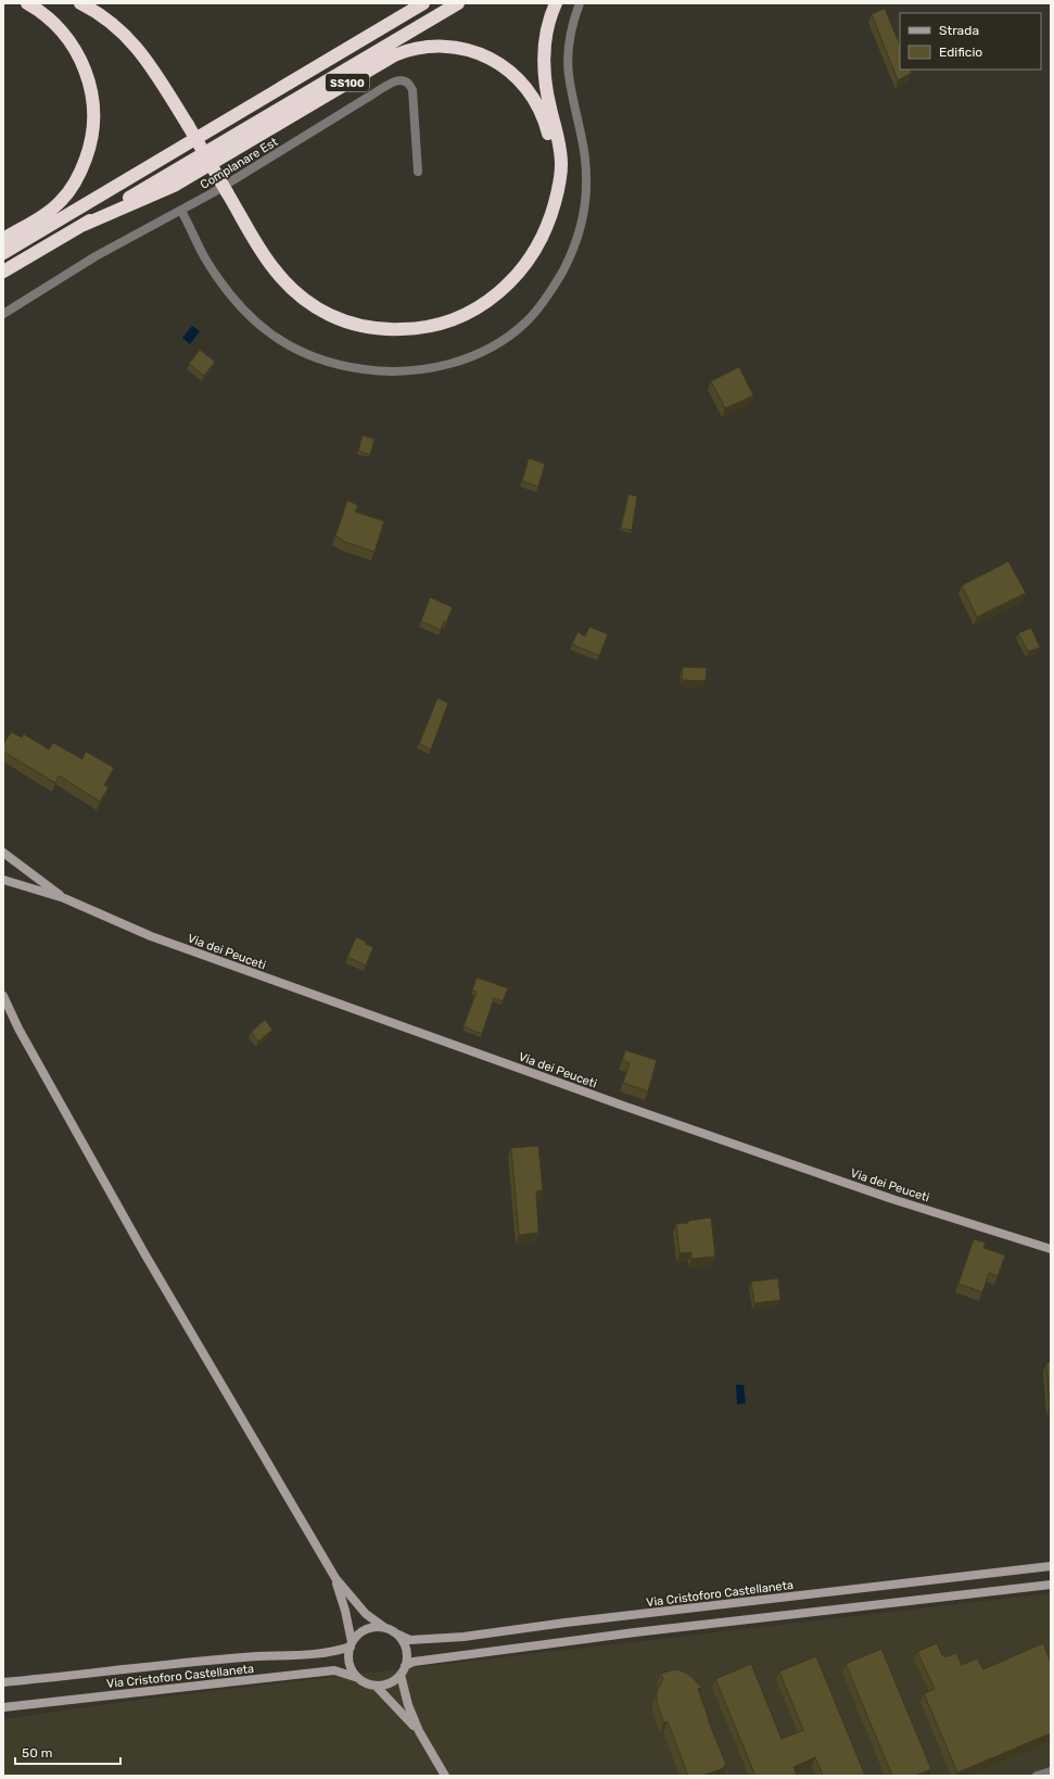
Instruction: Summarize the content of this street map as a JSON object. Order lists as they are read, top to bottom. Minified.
{"streets":{"highway":["SS100"],"main road":["Via dei Peuceti","Via Cristoforo Castellaneta"],"street":["Complanare Est"]},"legend":["Strada","Edificio"],"scale_bar":"50 m"}
